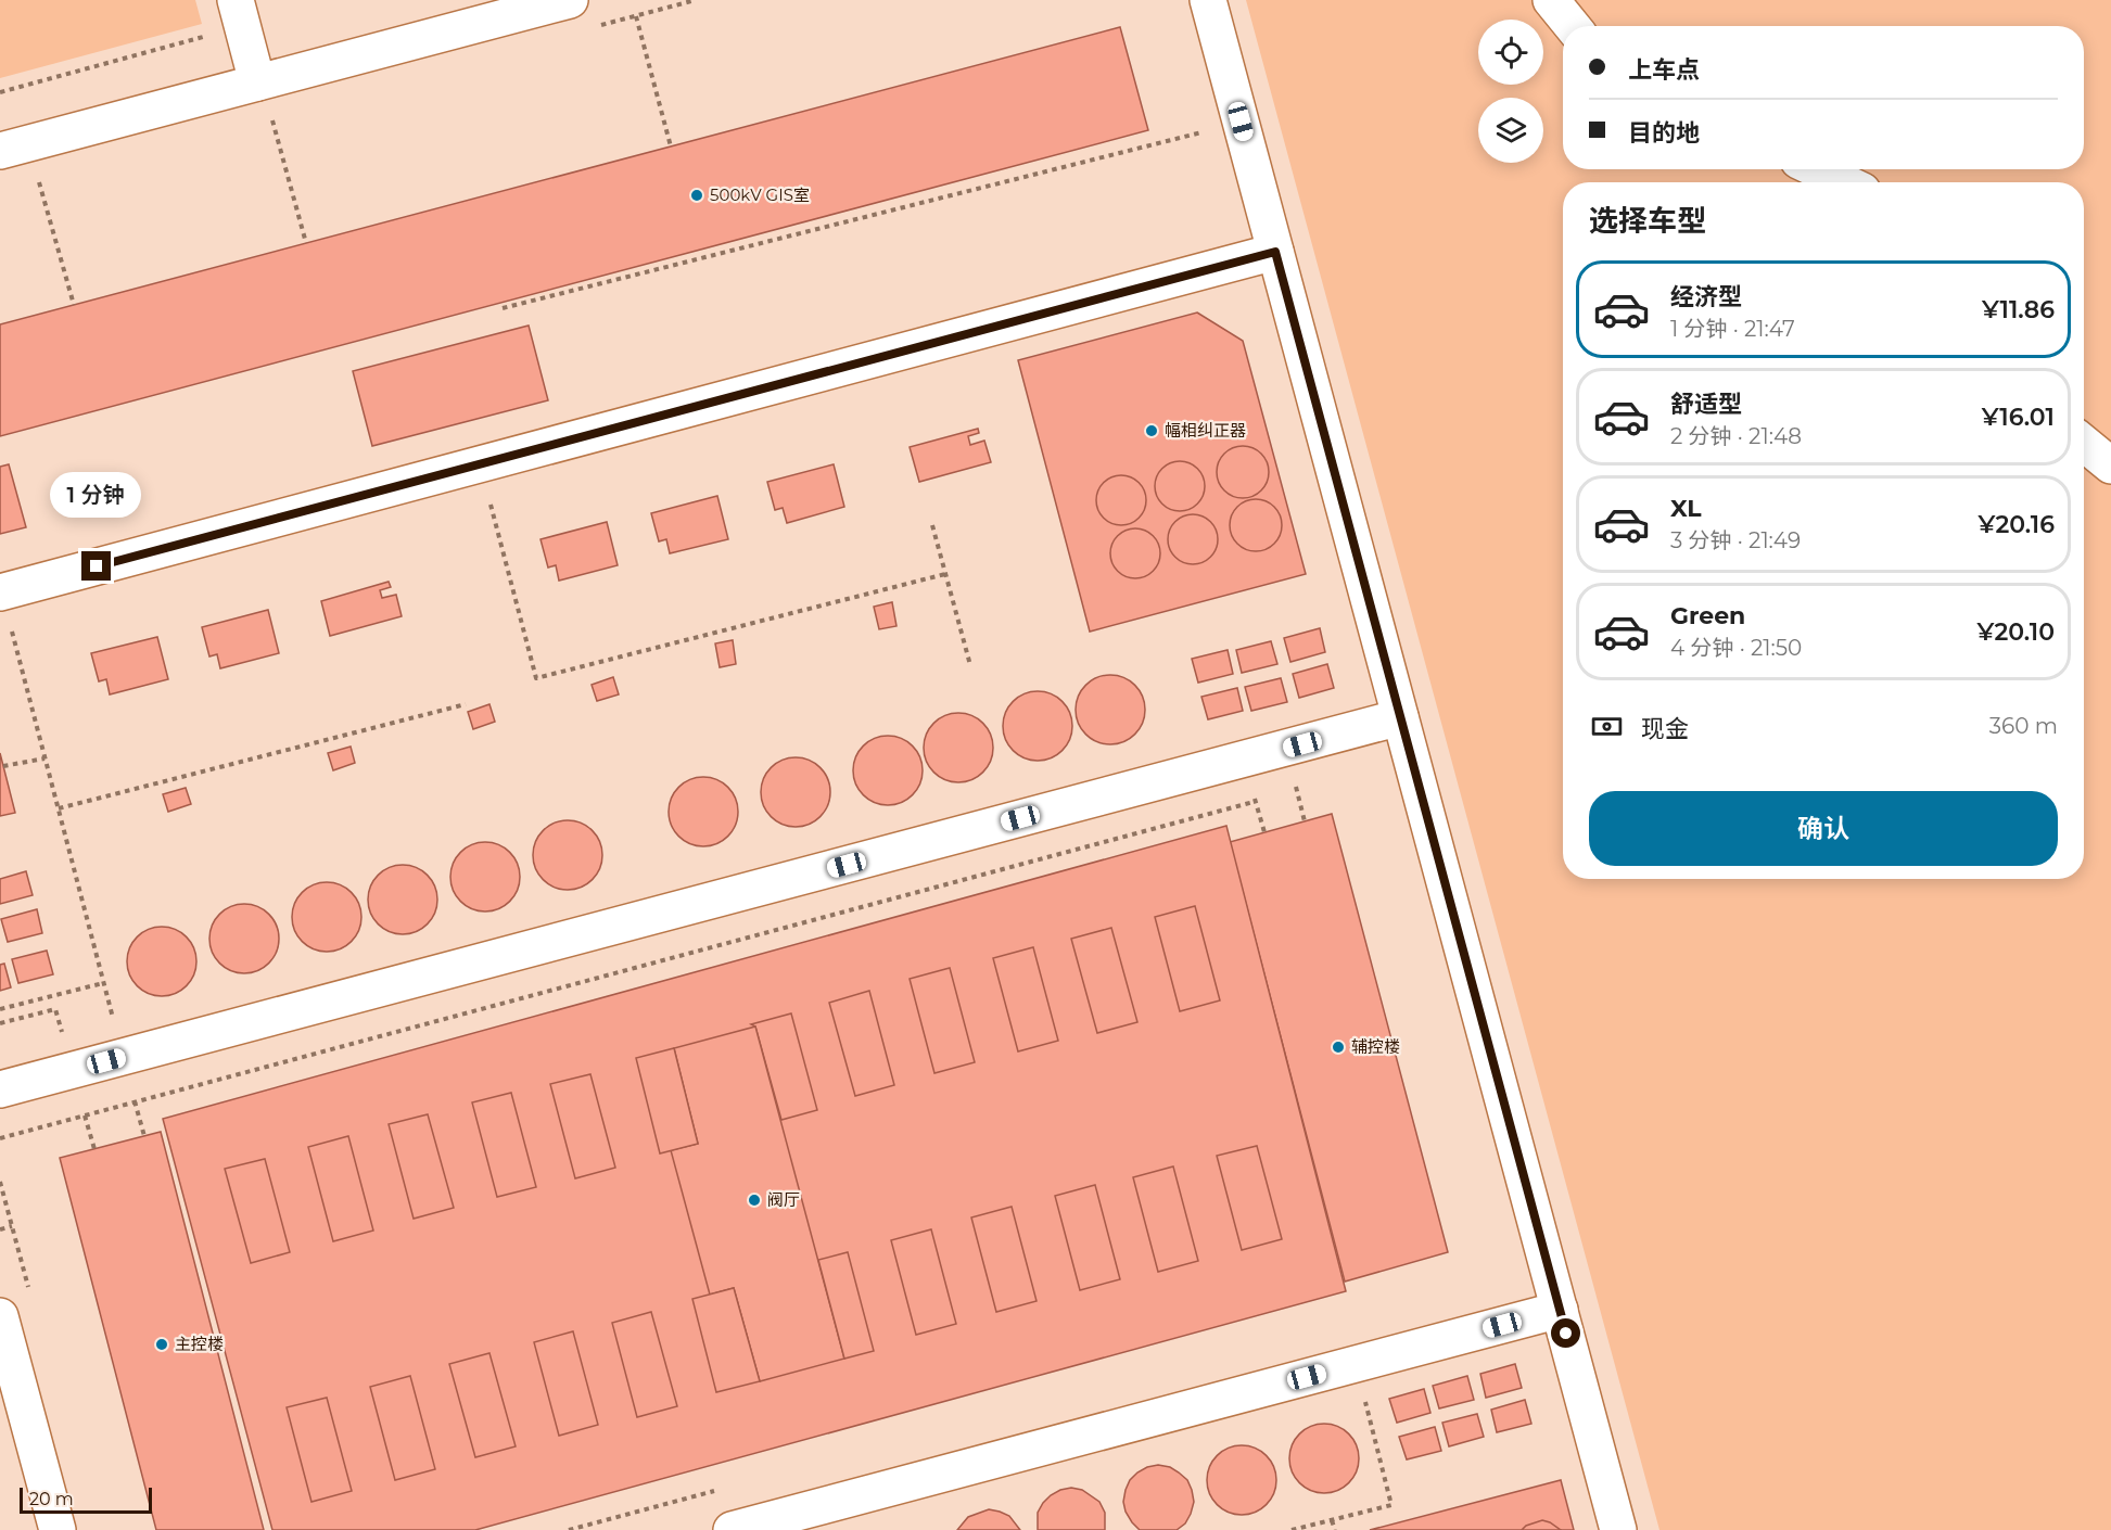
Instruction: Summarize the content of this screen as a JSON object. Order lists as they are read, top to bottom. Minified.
{"places":["500kV GIS室","幅相纠正器","辅控楼","阀厅","主控楼"],"scale_bar":"20 m","page":{"banner":["上车点","目的地"],"heading":"选择车型","list":[{"name":"经济型","note":"1 分钟 · 21:47","value":"¥11.86"},{"name":"舒适型","note":"2 分钟 · 21:48","value":"¥16.01"},{"name":"XL","note":"3 分钟 · 21:49","value":"¥20.16"},{"name":"Green","note":"4 分钟 · 21:50","value":"¥20.10"}],"bubble":"1 分钟","pay":["现金","360 m"],"buttons":"确认","scale":"20 m"}}
